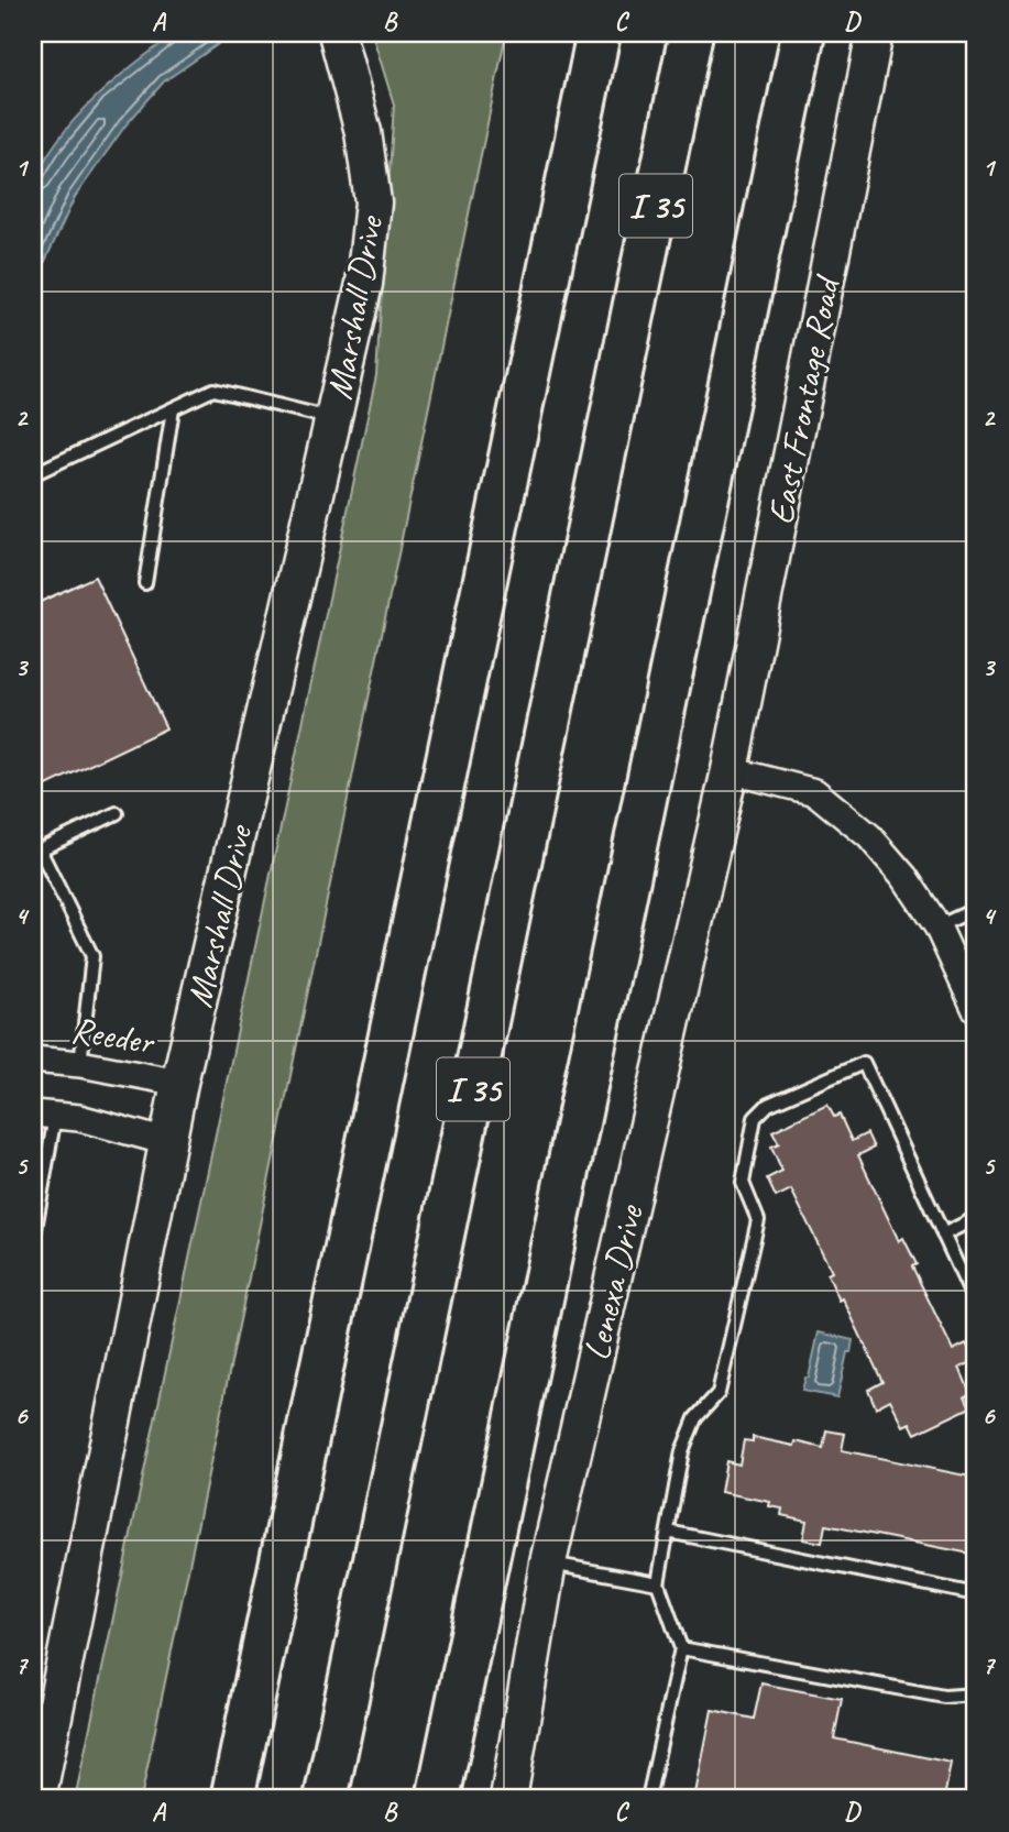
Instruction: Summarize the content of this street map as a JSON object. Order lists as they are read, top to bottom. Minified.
{"streets":{"highway":["I 35"],"street":["Marshall Drive","East Frontage Road","Reeder","Lenexa Drive"]},"crossings":[["Marshall Drive","Reeder"],["East Frontage Road","Lenexa Drive"]],"grid":{"columns":["A","B","C","D"],"rows":["1","2","3","4","5","6","7"]}}
